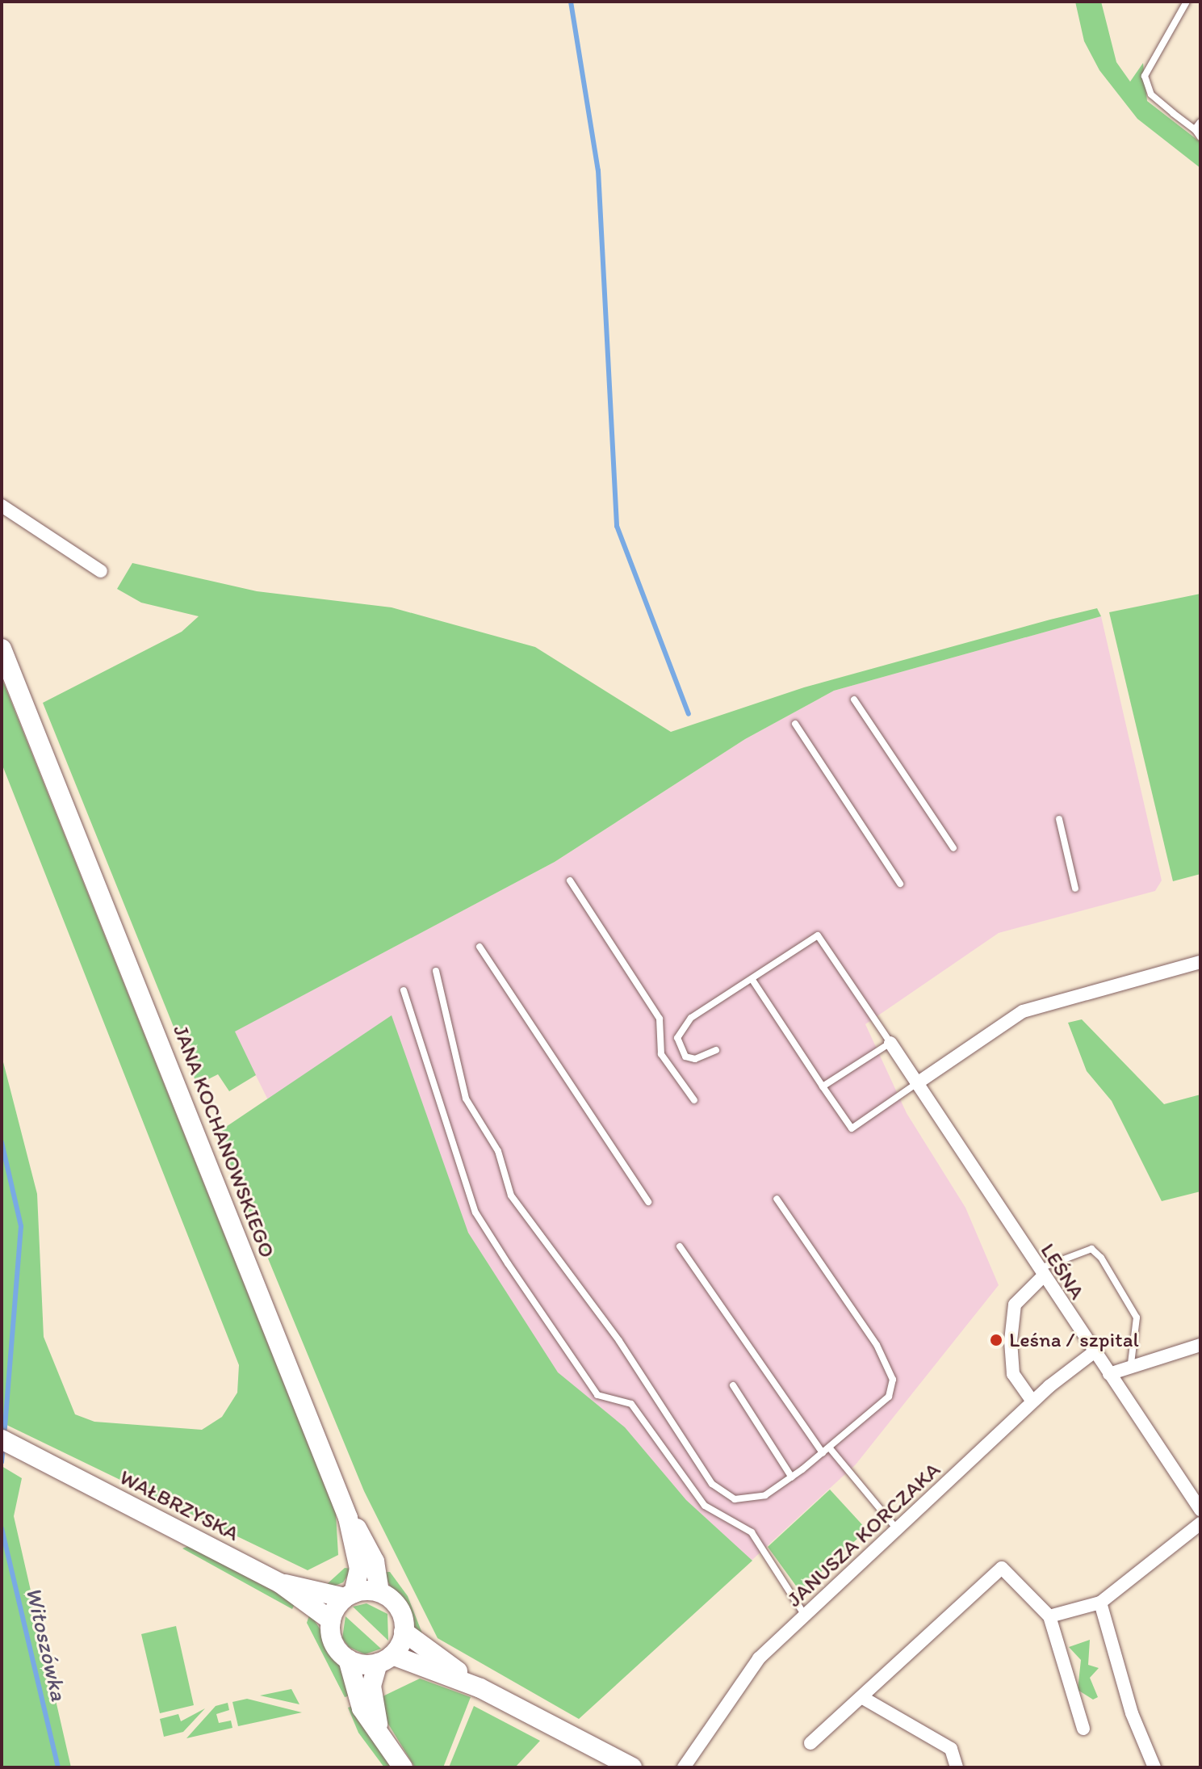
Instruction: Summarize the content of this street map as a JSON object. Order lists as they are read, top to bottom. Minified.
{"streets":{"street":["JANA KOCHANOWSKIEGO","LEŚNA","WAŁBRZYSKA","JANUSZA KORCZAKA"]},"crossings":[["JANA KOCHANOWSKIEGO","WAŁBRZYSKA"],["LEŚNA","JANUSZA KORCZAKA"]],"water":["Witoszówka"],"places":["Leśna / szpital"]}
